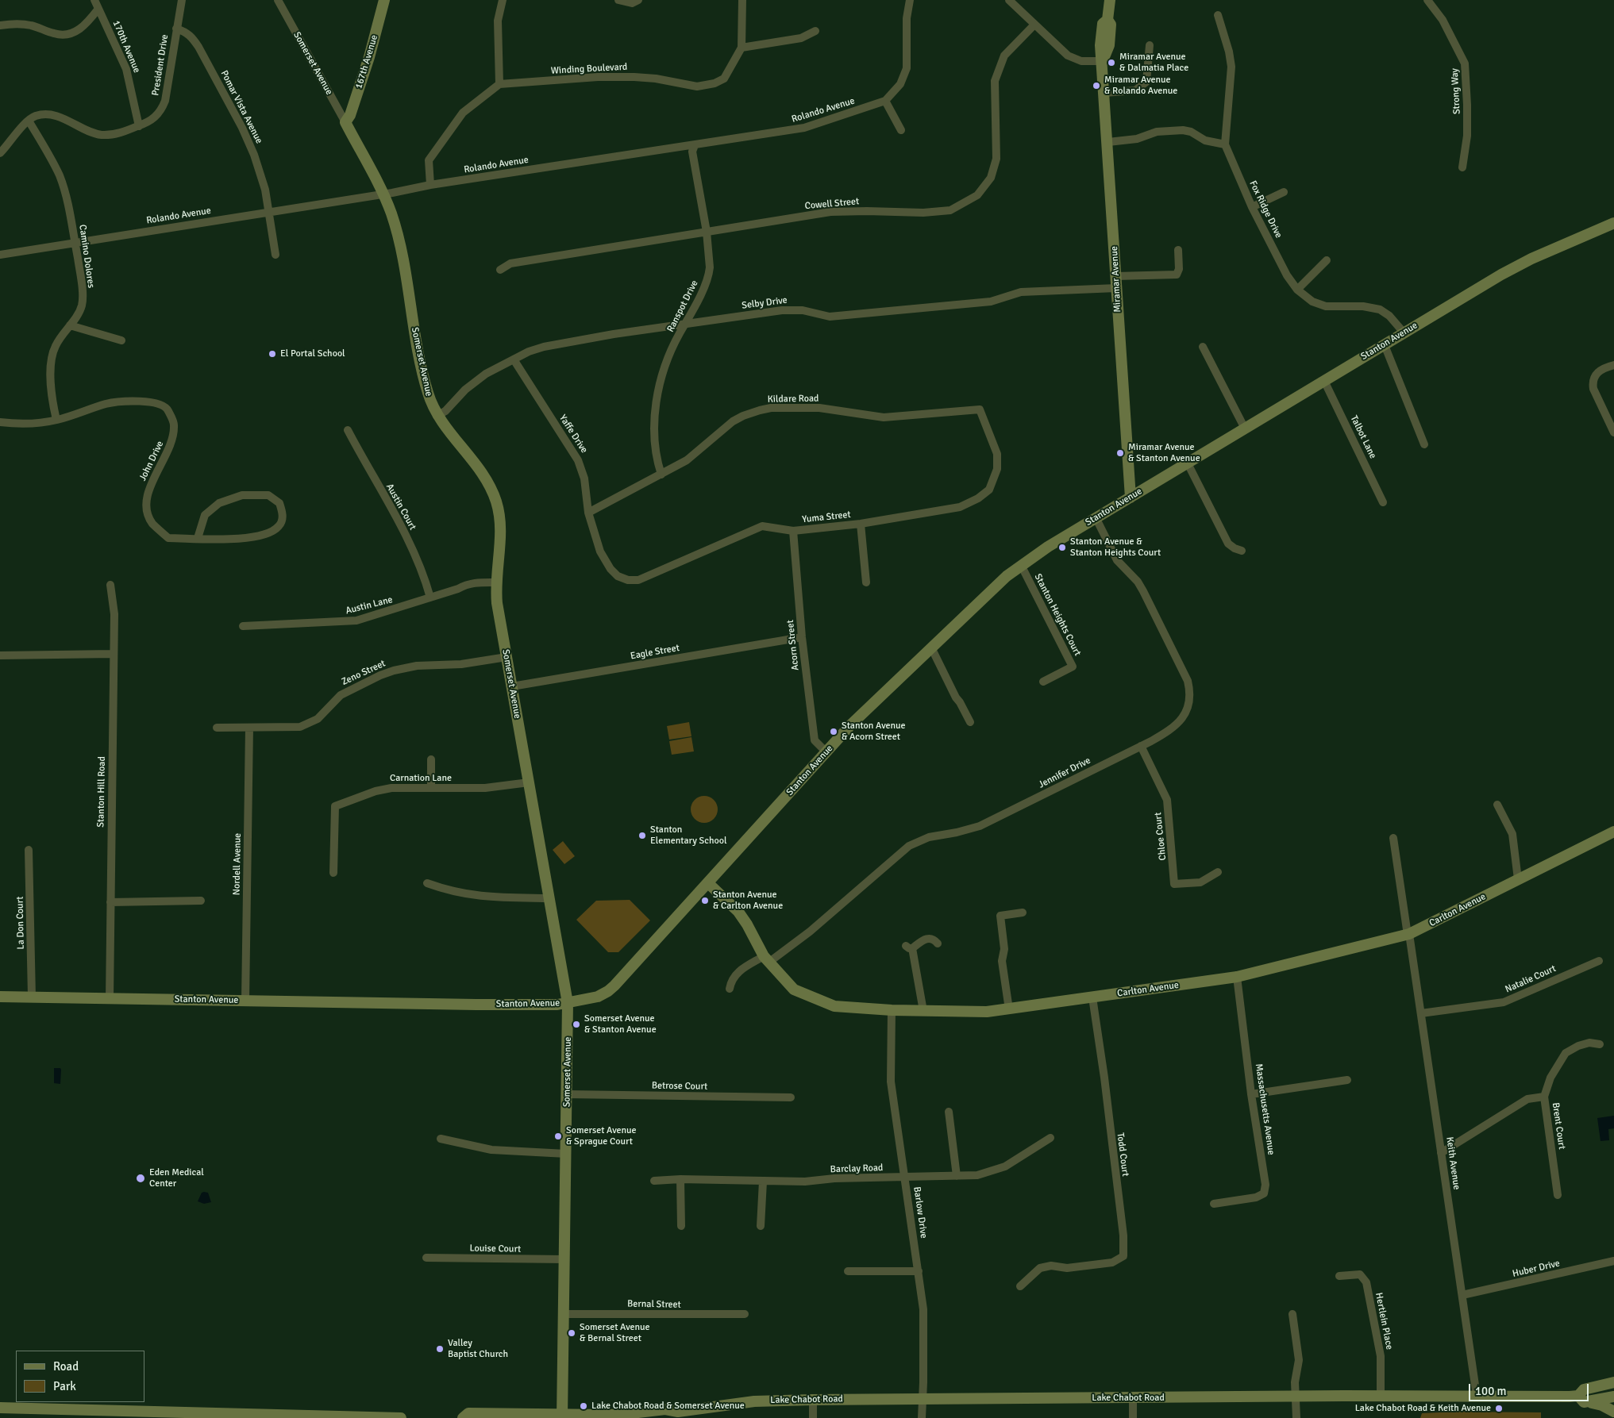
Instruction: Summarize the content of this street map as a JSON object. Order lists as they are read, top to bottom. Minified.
{"streets":{"street":["170th Avenue","167th Avenue","Somerset Avenue","President Drive","Winding Boulevard","Strong Way","Pomar Vista Avenue","Rolando Avenue","Cowell Street","Fox Ridge Drive","Camino Dolores","Miramar Avenue","Selby Drive","Ranspot Drive","Stanton Avenue","Kildare Road","Yaffe Drive","Talbot Lane","John Drive","Austin Court","Yuma Street","Austin Lane","Stanton Heights Court","Acorn Street","Eagle Street","Zeno Street","Jennifer Drive","Carnation Lane","Stanton Hill Road","Chloe Court","Nordell Avenue","Carlton Avenue","La Don Court","Natalie Court","Betrose Court","Massachusetts Avenue","Brent Court","Todd Court","Keith Avenue","Barclay Road","Barlow Drive","Louise Court","Huber Drive","Bernal Street","Hertlein Place","Lake Chabot Road"]},"crossings":[["170th Avenue","President Drive"],["167th Avenue","Somerset Avenue"],["Somerset Avenue","Rolando Avenue"],["Somerset Avenue","Selby Drive"],["Somerset Avenue","Stanton Avenue"],["Somerset Avenue","Austin Lane"],["Somerset Avenue","Eagle Street"],["Somerset Avenue","Zeno Street"],["Somerset Avenue","Carnation Lane"],["Somerset Avenue","Betrose Court"],["Somerset Avenue","Louise Court"],["Somerset Avenue","Bernal Street"],["Somerset Avenue","Lake Chabot Road"],["President Drive","Pomar Vista Avenue"],["President Drive","Camino Dolores"],["Pomar Vista Avenue","Rolando Avenue"],["Rolando Avenue","Camino Dolores"],["Rolando Avenue","Ranspot Drive"],["Cowell Street","Ranspot Drive"],["Fox Ridge Drive","Stanton Avenue"],["Camino Dolores","John Drive"],["Miramar Avenue","Selby Drive"],["Miramar Avenue","Stanton Avenue"],["Selby Drive","Ranspot Drive"],["Selby Drive","Yaffe Drive"],["Ranspot Drive","Kildare Road"],["Stanton Avenue","Talbot Lane"],["Stanton Avenue","Stanton Heights Court"],["Stanton Avenue","Acorn Street"],["Stanton Avenue","Jennifer Drive"],["Stanton Avenue","Stanton Hill Road"],["Stanton Avenue","Nordell Avenue"],["Stanton Avenue","Carlton Avenue"],["Stanton Avenue","La Don Court"],["Kildare Road","Yaffe Drive"],["Kildare Road","Yuma Street"],["Yaffe Drive","Yuma Street"],["Austin Court","Austin Lane"],["Yuma Street","Acorn Street"],["Acorn Street","Eagle Street"],["Zeno Street","Nordell Avenue"],["Jennifer Drive","Chloe Court"],["Jennifer Drive","Carlton Avenue"],["Carlton Avenue","Massachusetts Avenue"],["Carlton Avenue","Todd Court"],["Carlton Avenue","Keith Avenue"],["Carlton Avenue","Barlow Drive"],["Natalie Court","Keith Avenue"],["Keith Avenue","Huber Drive"],["Keith Avenue","Lake Chabot Road"],["Barclay Road","Barlow Drive"],["Barlow Drive","Lake Chabot Road"],["Hertlein Place","Lake Chabot Road"]],"places":["Miramar Avenue & Dalmatia Place","Miramar Avenue & Rolando Avenue","El Portal School","Miramar Avenue & Stanton Avenue","Stanton Avenue & Stanton Heights Court","Stanton Avenue & Acorn Street","Stanton Elementary School","Stanton Avenue & Carlton Avenue","Somerset Avenue & Stanton Avenue","Somerset Avenue & Sprague Court","Eden Medical Center","Somerset Avenue & Bernal Street","Valley Baptist Church","Lake Chabot Road & Somerset Avenue","Lake Chabot Road & Keith Avenue"],"legend":["Road","Park"],"scale_bar":"100 m"}
